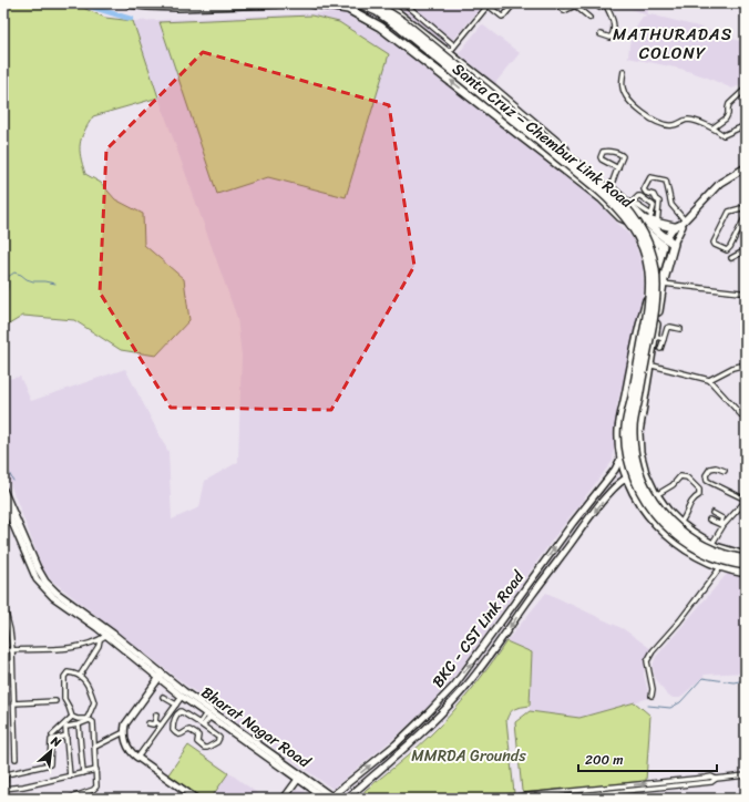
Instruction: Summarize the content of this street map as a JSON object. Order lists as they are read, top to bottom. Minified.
{"streets":{"highway":["Santa Cruz – Chembur Link Road"],"street":["BKC - CST Link Road","Bharat Nagar Road"]},"crossings":[["BKC - CST Link Road","Bharat Nagar Road"]],"districts":["MATHURADAS COLONY"],"parks":["MMRDA Grounds"],"scale_bar":"200 m","north":"top right"}
